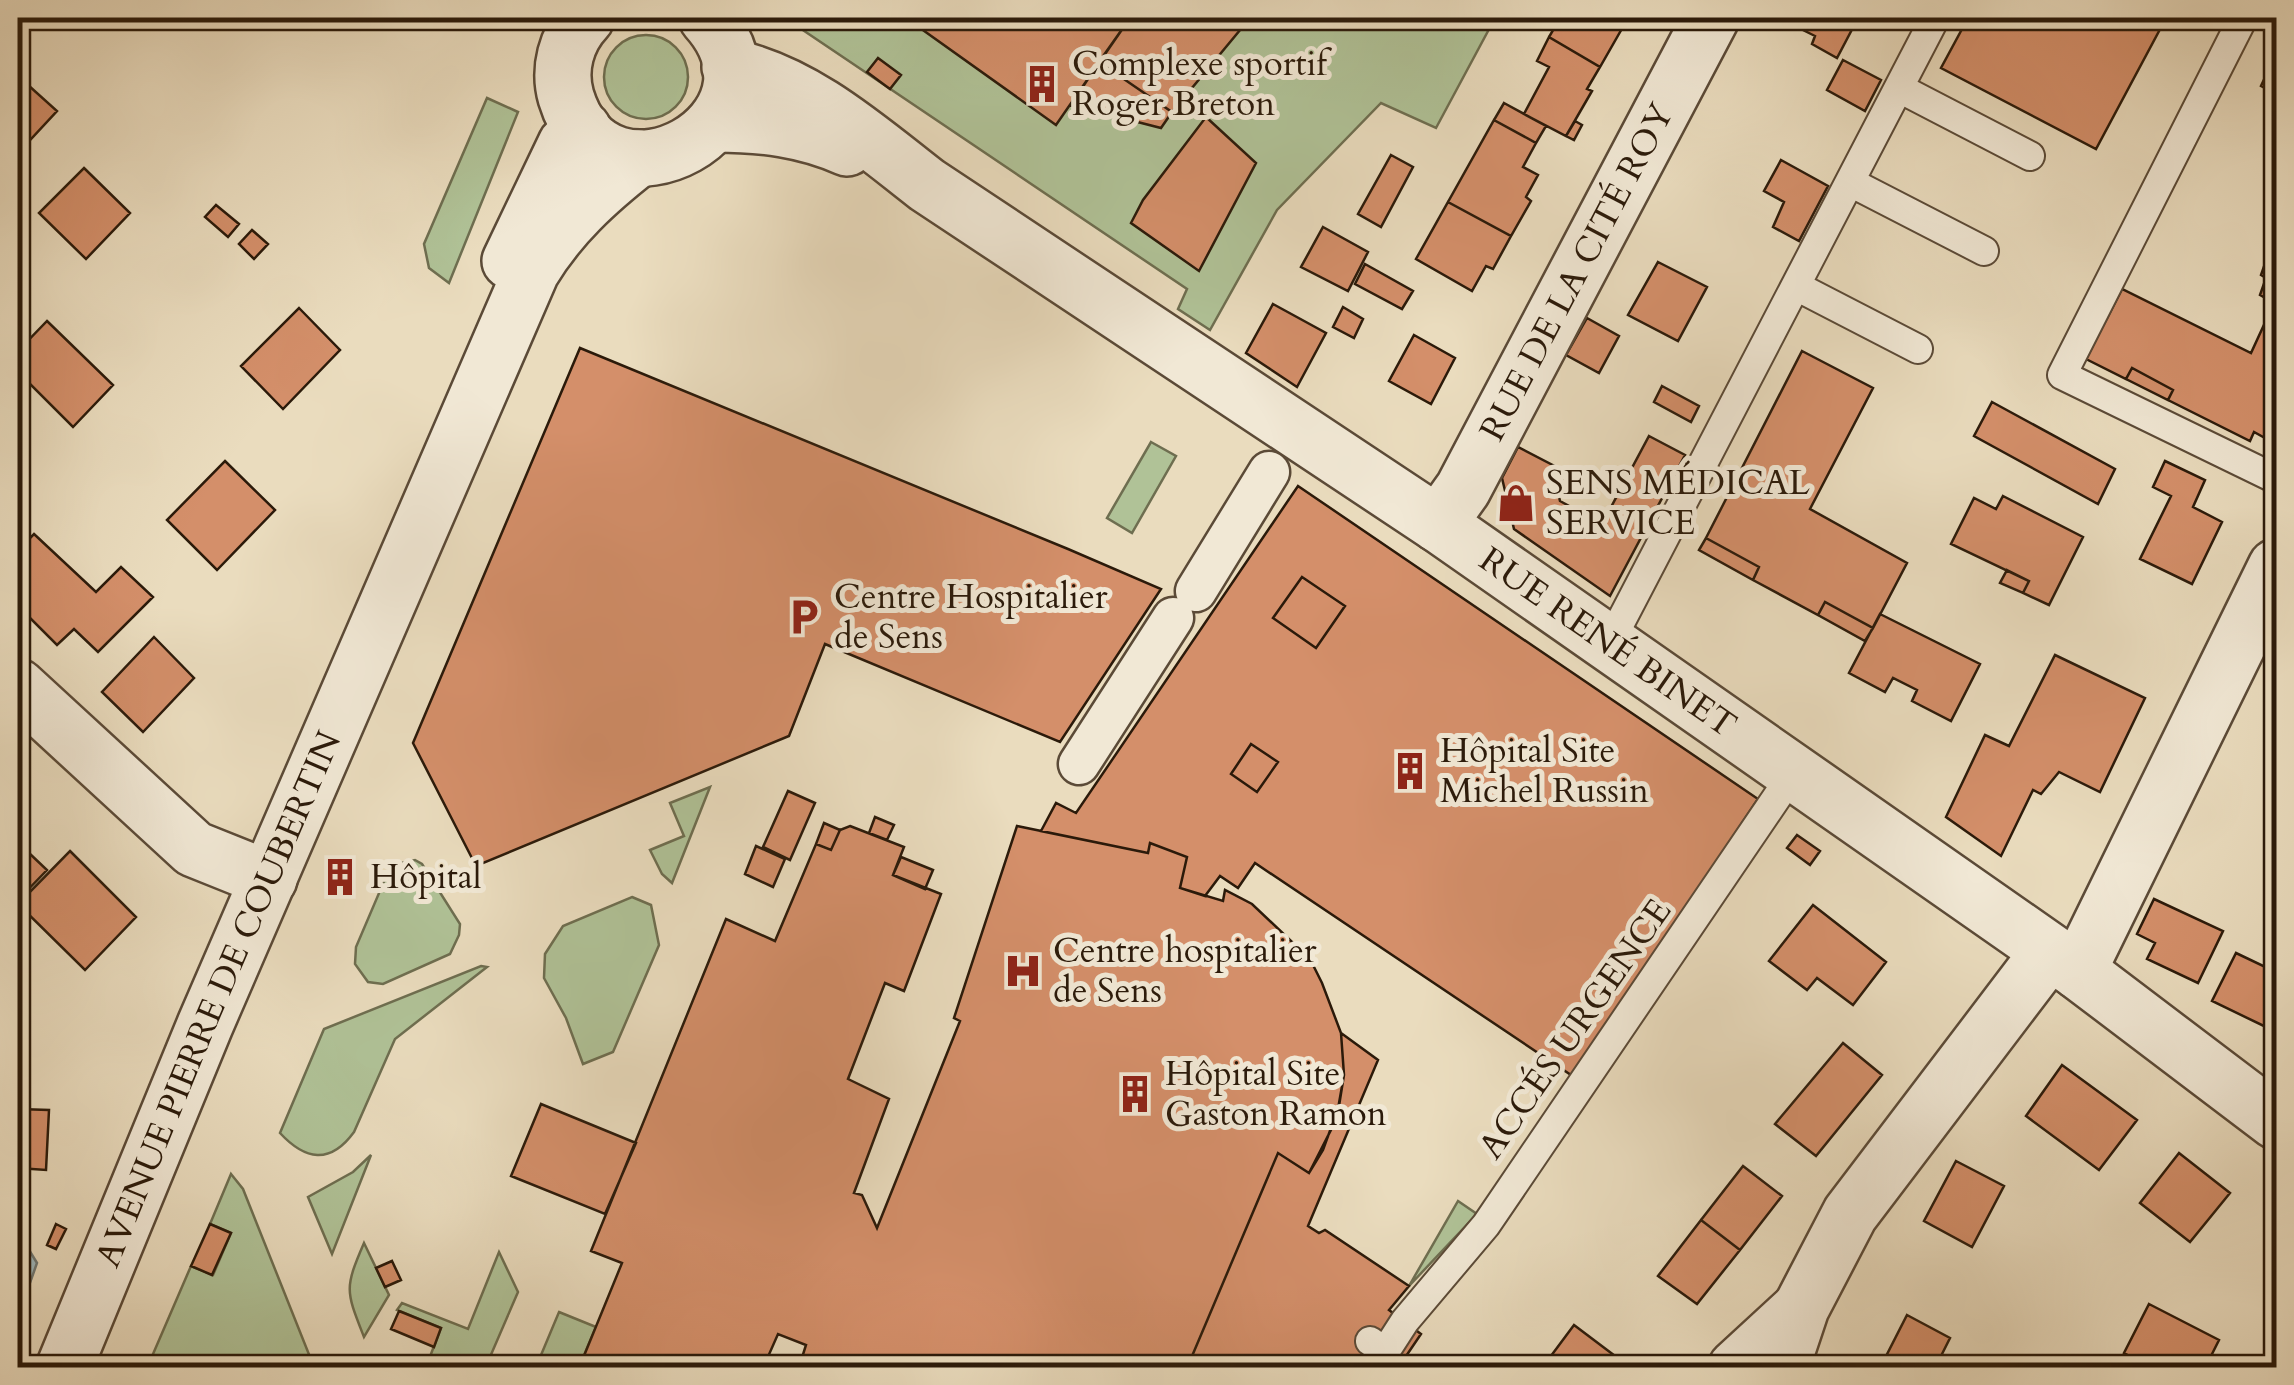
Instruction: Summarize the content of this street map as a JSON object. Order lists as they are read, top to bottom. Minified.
{"streets":{"street":["RUE DE LA CITÉ ROY","RUE RENÉ BINET","AVENUE PIERRE DE COUBERTIN"],"lane":["ACCÉS URGENCE"]},"crossings":[["RUE DE LA CITÉ ROY","RUE RENÉ BINET"],["RUE RENÉ BINET","ACCÉS URGENCE"]],"places":{"building":["Complexe sportif Roger Breton","Hôpital Site Michel Russin","Hôpital","Hôpital Site Gaston Ramon"],"shop":["SENS MÉDICAL SERVICE"],"parking":["Centre Hospitalier de Sens"],"hospital":["Centre hospitalier de Sens"]}}
